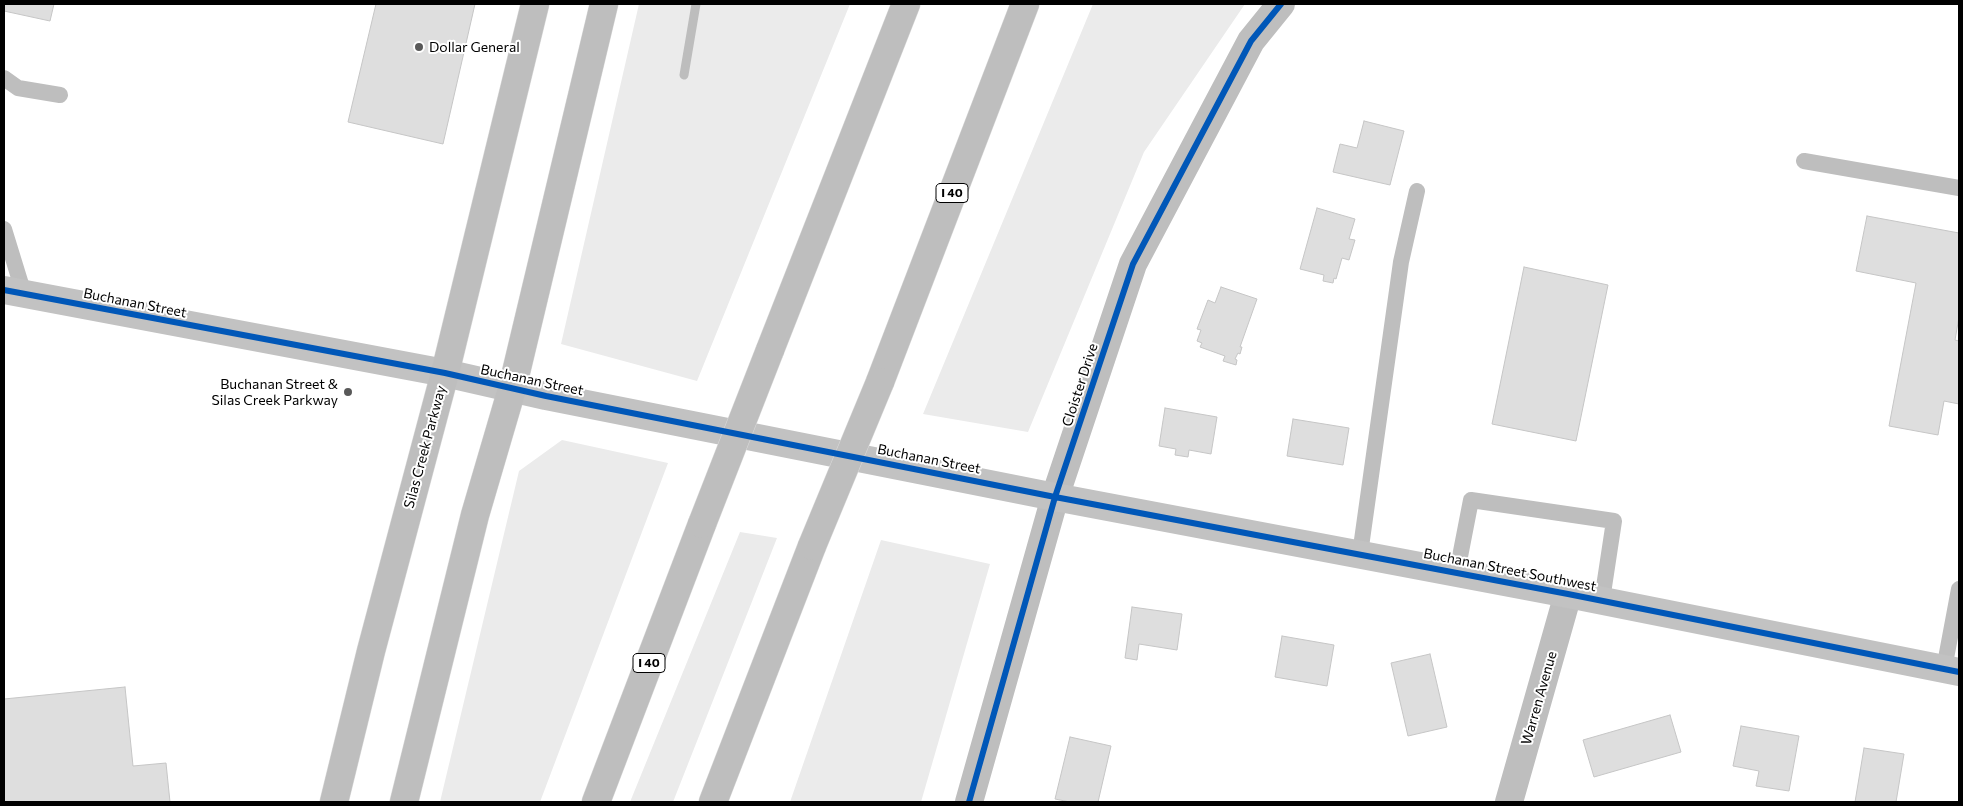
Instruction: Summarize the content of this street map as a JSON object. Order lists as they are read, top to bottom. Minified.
{"streets":{"main road":["I 40","Cloister Drive","Silas Creek Parkway","Warren Avenue"],"street":["Buchanan Street","Buchanan Street Southwest"]},"crossings":[["Buchanan Street","Cloister Drive"],["Buchanan Street","Silas Creek Parkway"],["Buchanan Street","Buchanan Street Southwest"],["Cloister Drive","Buchanan Street Southwest"],["Buchanan Street Southwest","Warren Avenue"]],"places":["Dollar General","Buchanan Street & Silas Creek Parkway"]}
